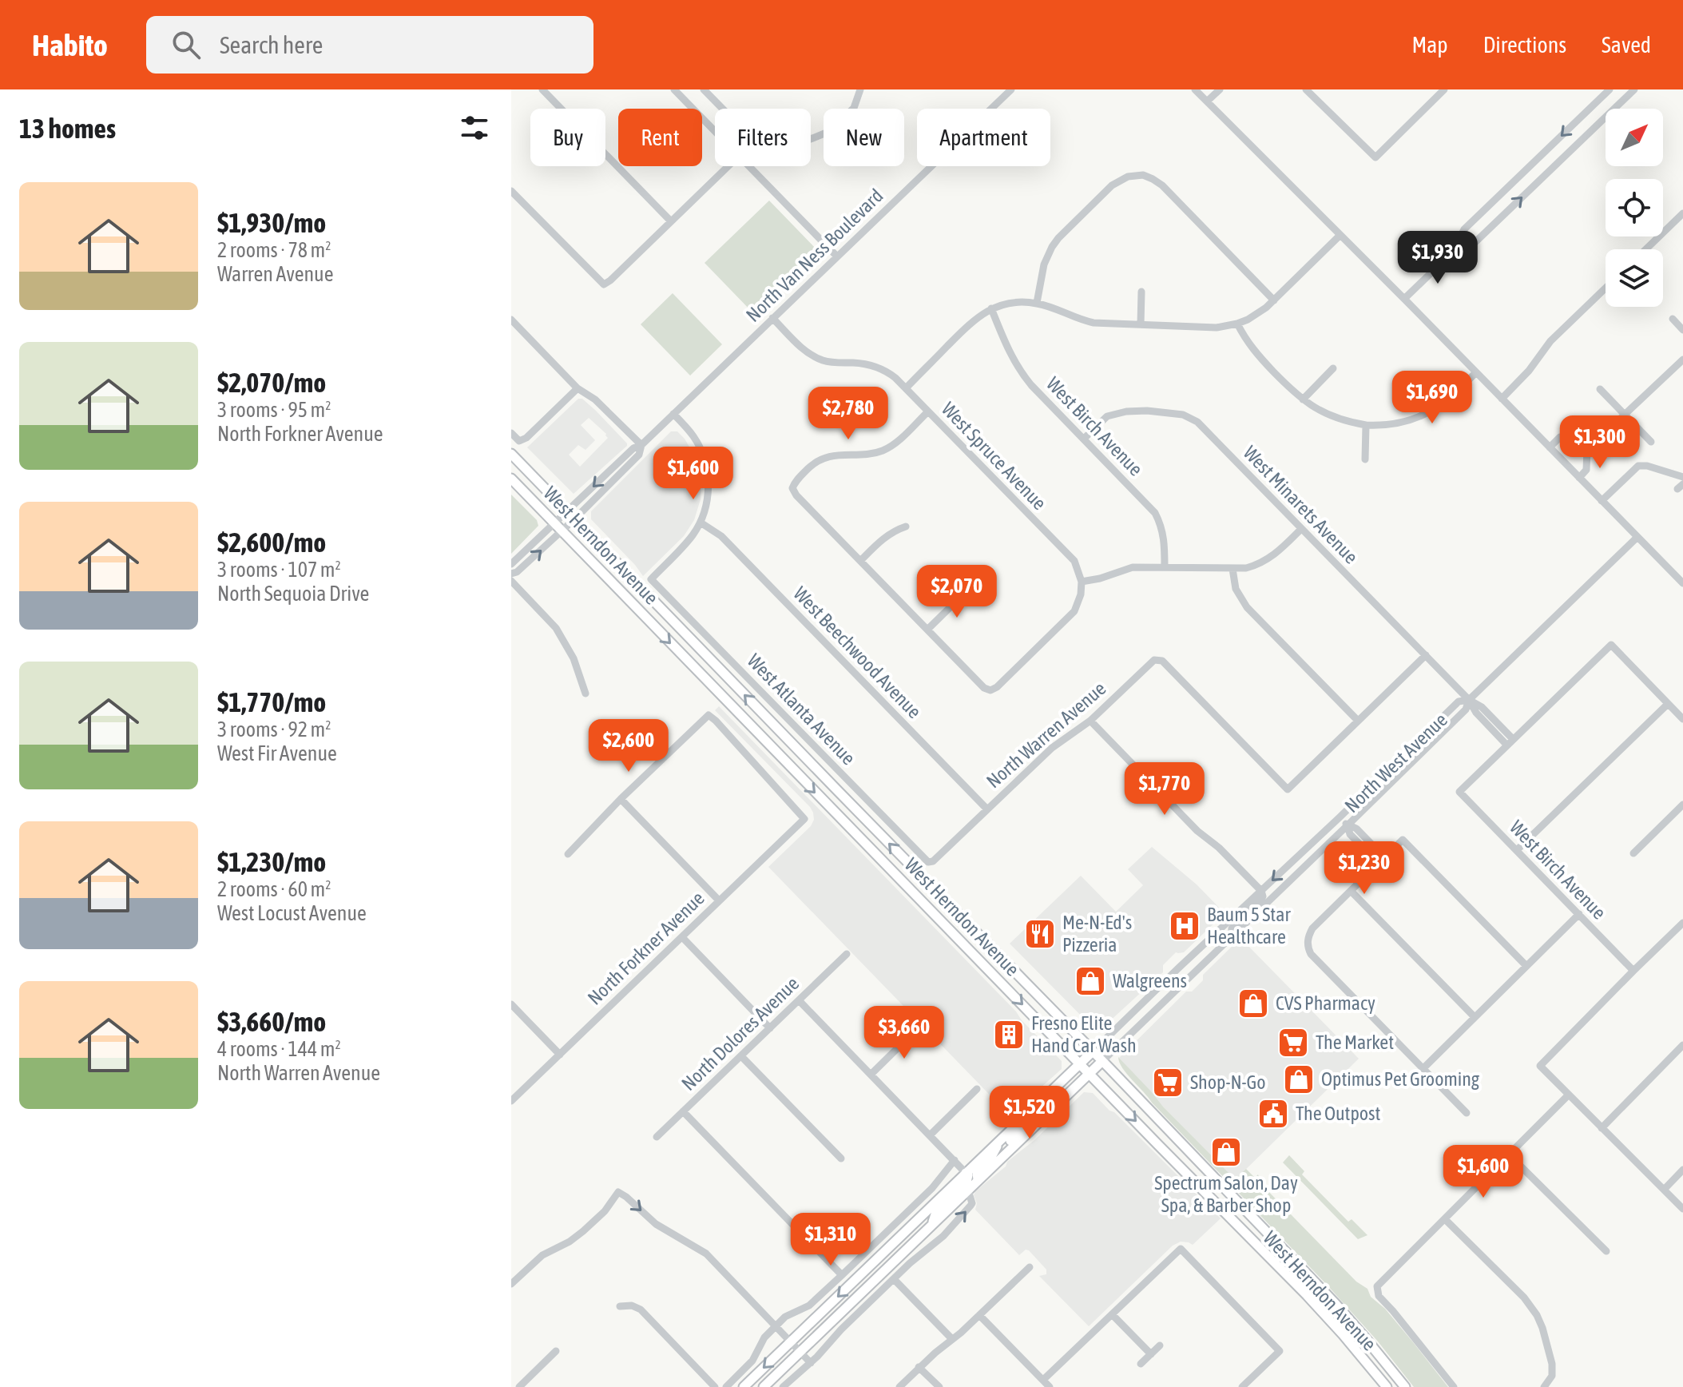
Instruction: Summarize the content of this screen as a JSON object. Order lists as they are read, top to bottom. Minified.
{"streets":{"main road":["West Herndon Avenue","North West Avenue"],"street":["North Van Ness Boulevard","West Birch Avenue","West Spruce Avenue","West Minarets Avenue","West Beechwood Avenue","West Atlanta Avenue","North Warren Avenue","North Forkner Avenue","North Dolores Avenue"]},"crossings":[["North Van Ness Boulevard","West Spruce Avenue"],["North Van Ness Boulevard","West Herndon Avenue"],["West Birch Avenue","West Minarets Avenue"],["West Minarets Avenue","North West Avenue"],["West Herndon Avenue","North West Avenue"],["West Beechwood Avenue","West Atlanta Avenue"],["West Beechwood Avenue","North Warren Avenue"],["West Atlanta Avenue","North Warren Avenue"]],"places":{"hospital":["Baum 5 Star Healthcare"],"restaurant":["Me-N-Ed's Pizzeria"],"shop":["Walgreens","CVS Pharmacy","Optimus Pet Grooming","Spectrum Salon, Day Spa, & Barber Shop"],"building":["Fresno Elite Hand Car Wash"],"supermarket":["The Market","Shop-N-Go"],"public building":["The Outpost"]},"north":"top right","page":{"header":"Habito","search":"Search here","nav":["Map","Directions","Saved"],"heading":"13 homes","chip":["Buy","Rent","Filters","New","Apartment"],"list":[{"name":"$1,930/mo","note":"2 rooms · 78 m² · Warren Avenue"},{"name":"$2,070/mo","note":"3 rooms · 95 m² · North Forkner Avenue"},{"name":"$2,600/mo","note":"3 rooms · 107 m² · North Sequoia Drive"},{"name":"$1,770/mo","note":"3 rooms · 92 m² · West Fir Avenue"},{"name":"$1,230/mo","note":"2 rooms · 60 m² · West Locust Avenue"},{"name":"$3,660/mo","note":"4 rooms · 144 m² · North Warren Avenue"}],"price":["$1,930","$1,690","$2,780","$1,300","$1,600","$2,070","$2,600","$1,770","$1,230","$3,660","$1,520","$1,600","$1,310"]}}
